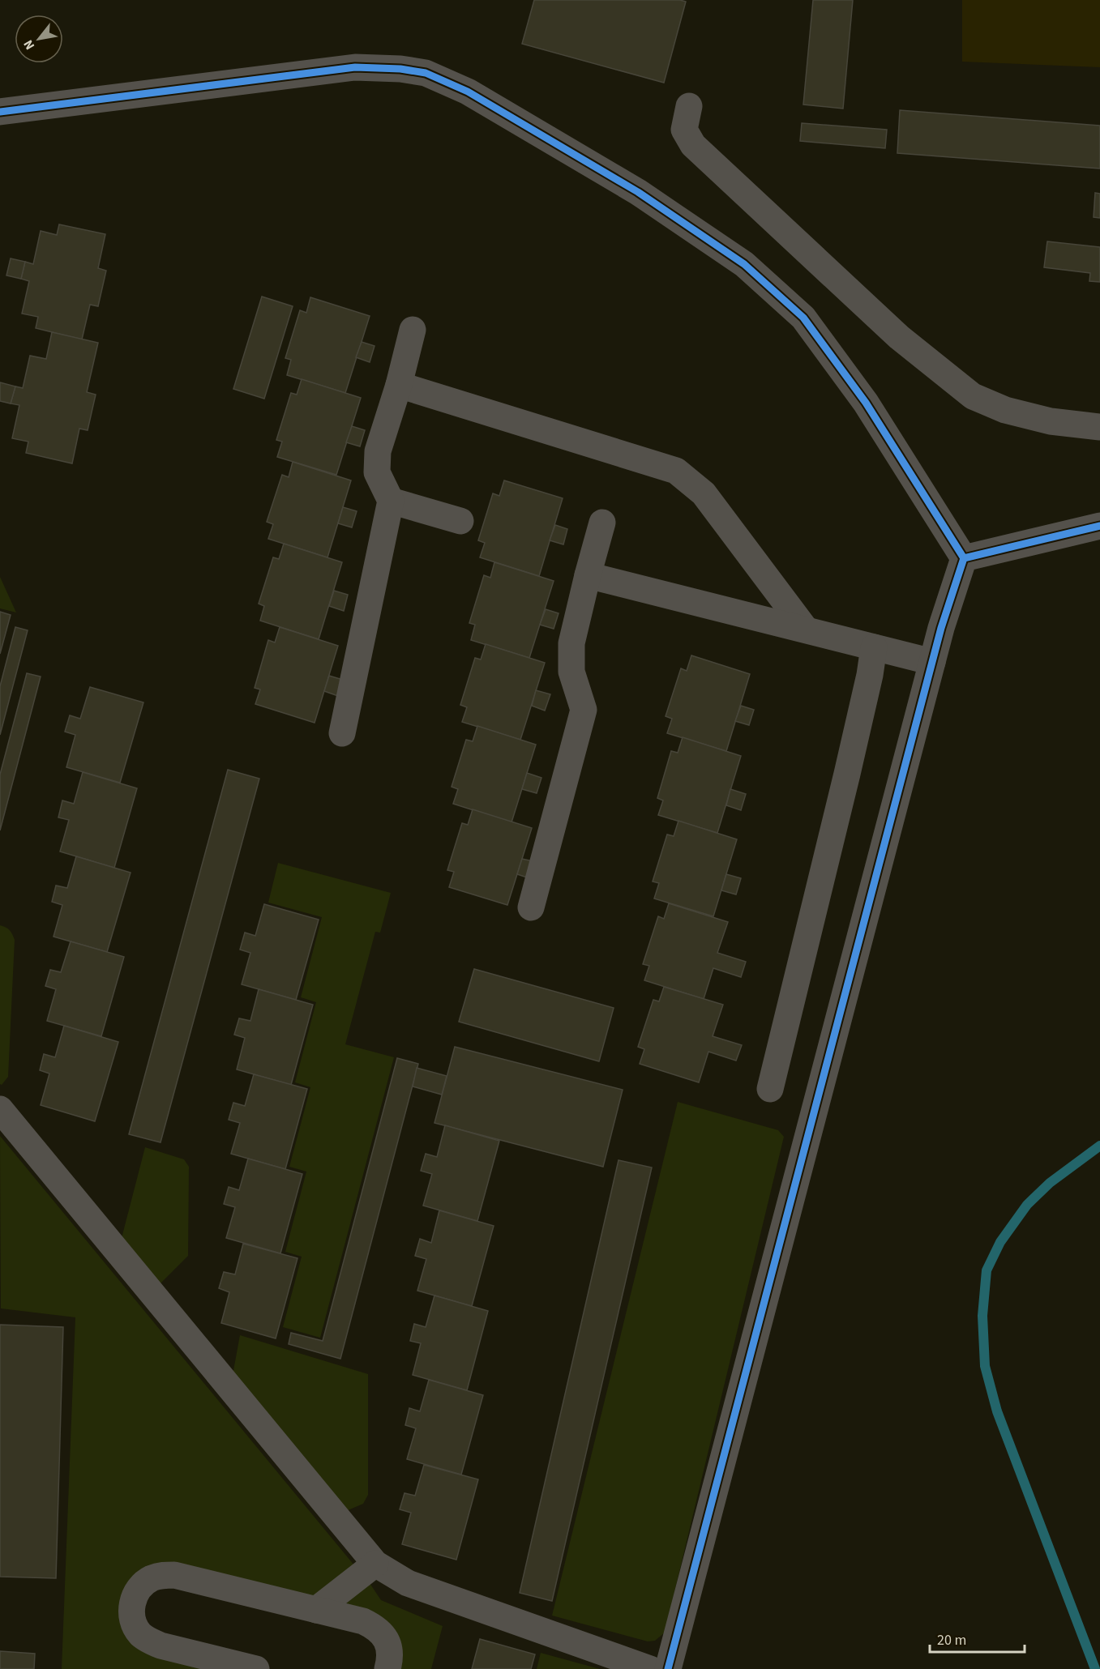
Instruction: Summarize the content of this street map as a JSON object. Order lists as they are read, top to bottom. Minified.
{"scale_bar":"20 m","north":"bottom left"}
